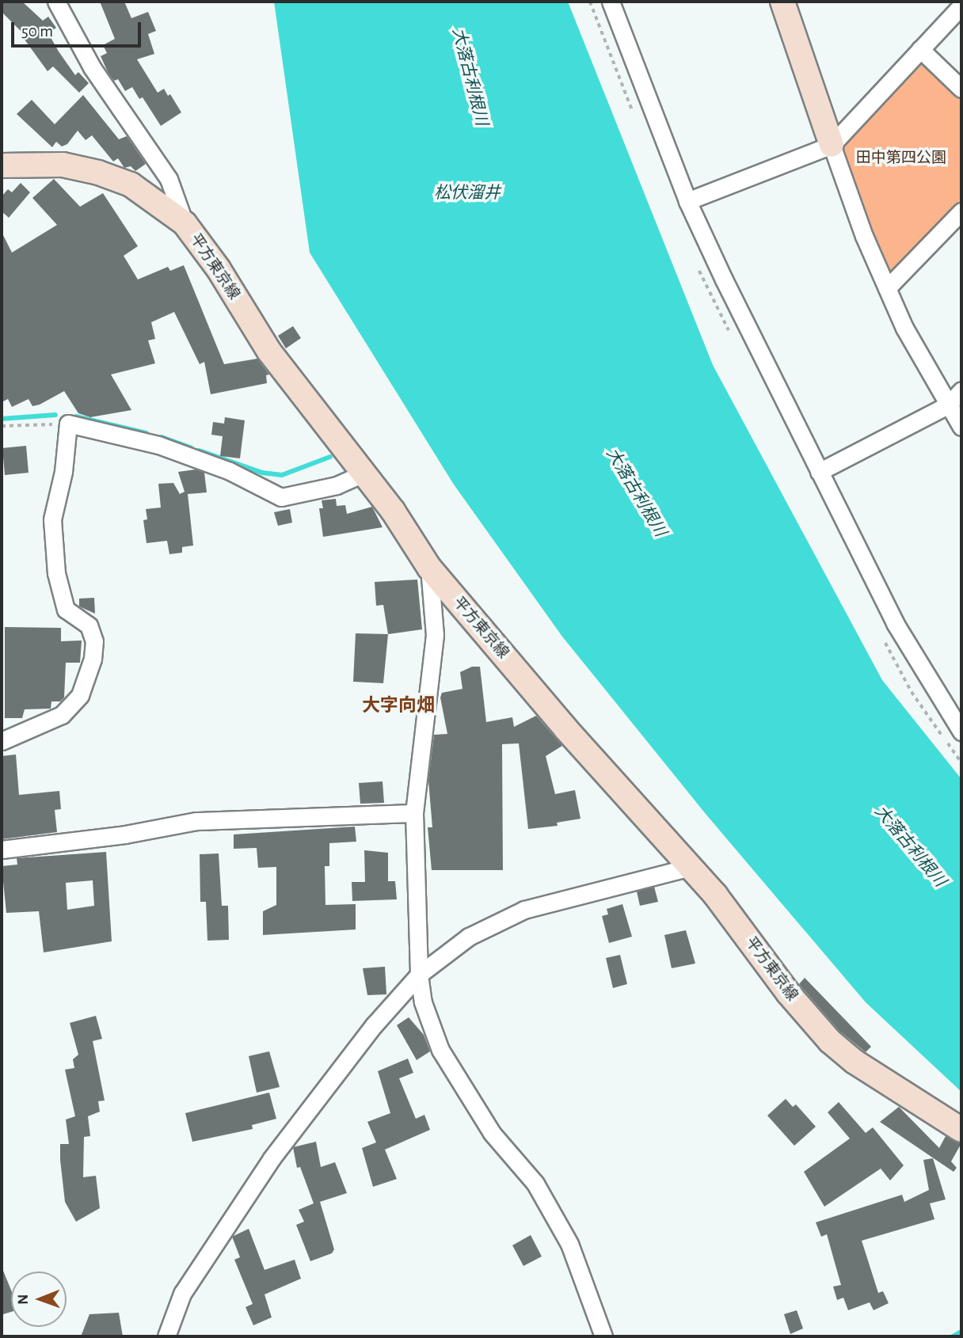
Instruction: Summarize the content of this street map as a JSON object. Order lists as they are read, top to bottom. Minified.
{"streets":{"main road":["平方東京線"]},"districts":["大字向畑"],"water":["大落古利根川","松伏溜井"],"parks":["田中第四公園"],"scale_bar":"50 m","north":"left"}
